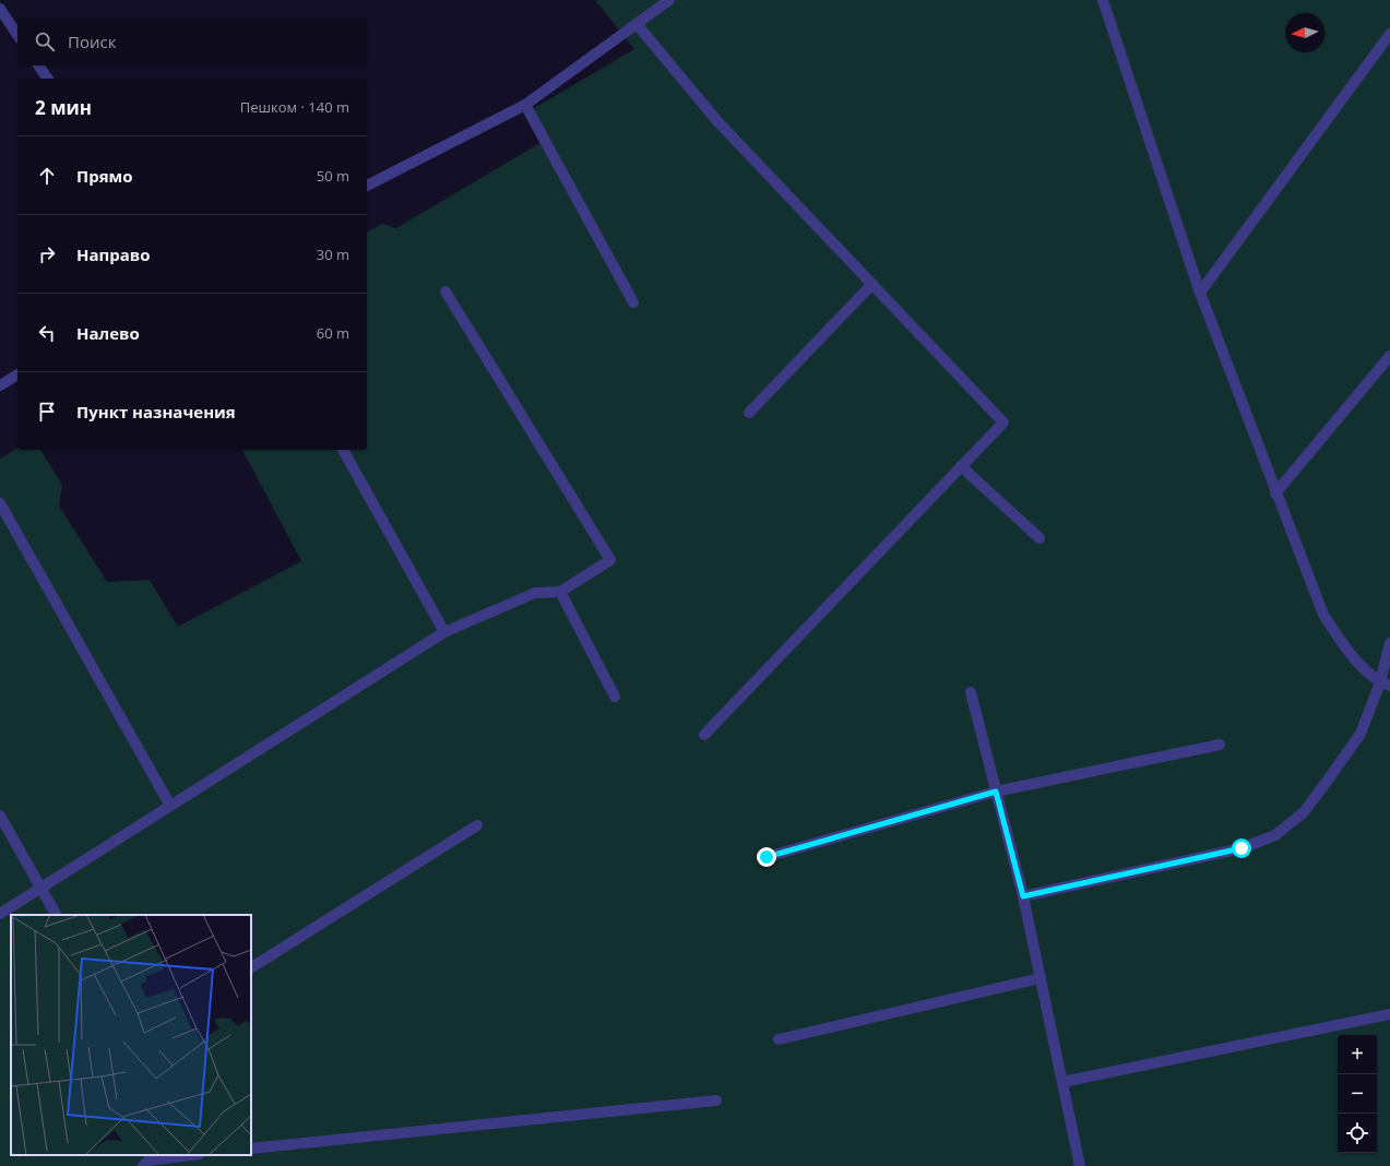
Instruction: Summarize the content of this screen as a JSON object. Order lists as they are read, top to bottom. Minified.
{"north":"left","page":{"search":"Поиск","heading":["2 мин","Пешком · 140 m"],"list":[["Прямо","50 m"],["Направо","30 m"],["Налево","60 m"],"Пункт назначения"],"map_buttons":["+","−"]}}
